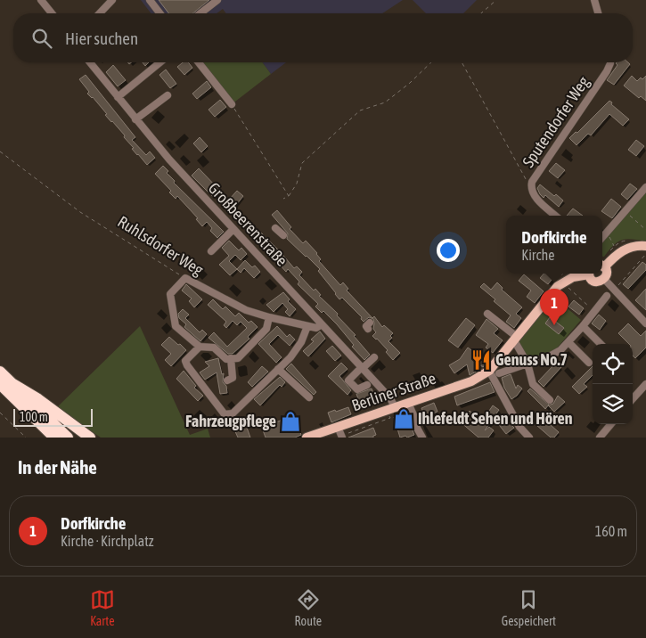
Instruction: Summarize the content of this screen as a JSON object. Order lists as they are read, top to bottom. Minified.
{"streets":{"main road":["Berliner Straße"],"street":["Sputendorfer Weg","Großbeerenstraße","Ruhlsdorfer Weg"]},"crossings":[["Großbeerenstraße","Ruhlsdorfer Weg"],["Großbeerenstraße","Berliner Straße"]],"places":{"restaurant":["Genuss No.7"],"shop":["Ihlefeldt Sehen und Hören","Fahrzeugpflege"]},"scale_bar":"100 m","page":{"search":"Hier suchen","popup":["Dorfkirche","Kirche"],"pins":"1","scale":"100 m","heading":"In der Nähe","list":[{"mark":"1","name":"Dorfkirche","note":"Kirche · Kirchplatz","value":"160 m"}],"nav":["Karte","Route","Gespeichert"]}}
